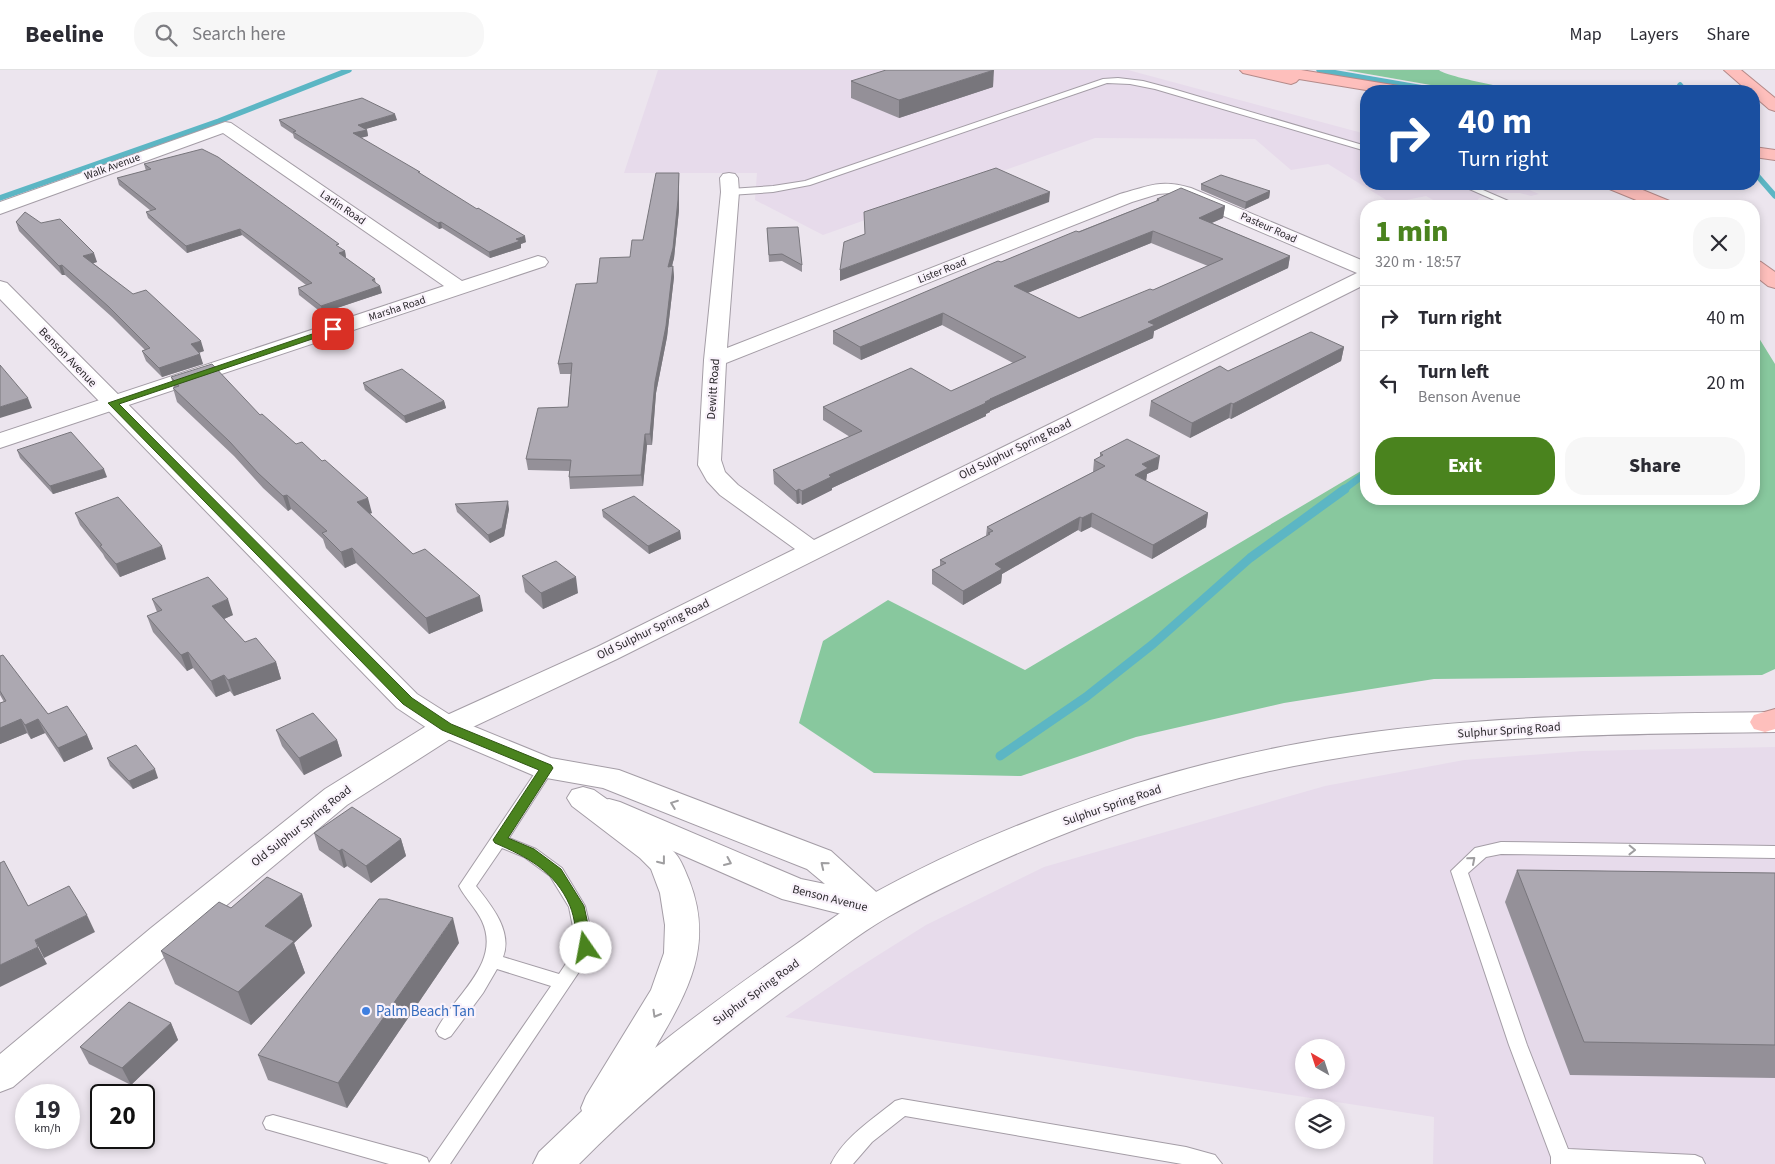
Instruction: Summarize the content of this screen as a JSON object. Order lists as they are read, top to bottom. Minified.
{"streets":{"street":["Walk Avenue","Larlin Road","Pasteur Road","Lister Road","Marsha Road","Benson Avenue","Dewitt Road","Old Sulphur Spring Road","Sulphur Spring Road"]},"crossings":[["Walk Avenue","Larlin Road"],["Larlin Road","Marsha Road"],["Pasteur Road","Lister Road"],["Lister Road","Dewitt Road"],["Marsha Road","Benson Avenue"],["Benson Avenue","Old Sulphur Spring Road"],["Benson Avenue","Sulphur Spring Road"],["Dewitt Road","Old Sulphur Spring Road"]],"places":["Palm Beach Tan"],"north":"top left","page":{"header":"Beeline","search":"Search here","nav":["Map","Layers","Share"],"turn":["40 m","Turn right"],"heading":["1 min","320 m · 18:57"],"list":[{"name":"Turn right","value":"40 m"},{"name":"Turn left","note":"Benson Avenue","value":"20 m"}],"buttons":["Exit","Share"],"speed":"19 km/h","limit":"20"}}
